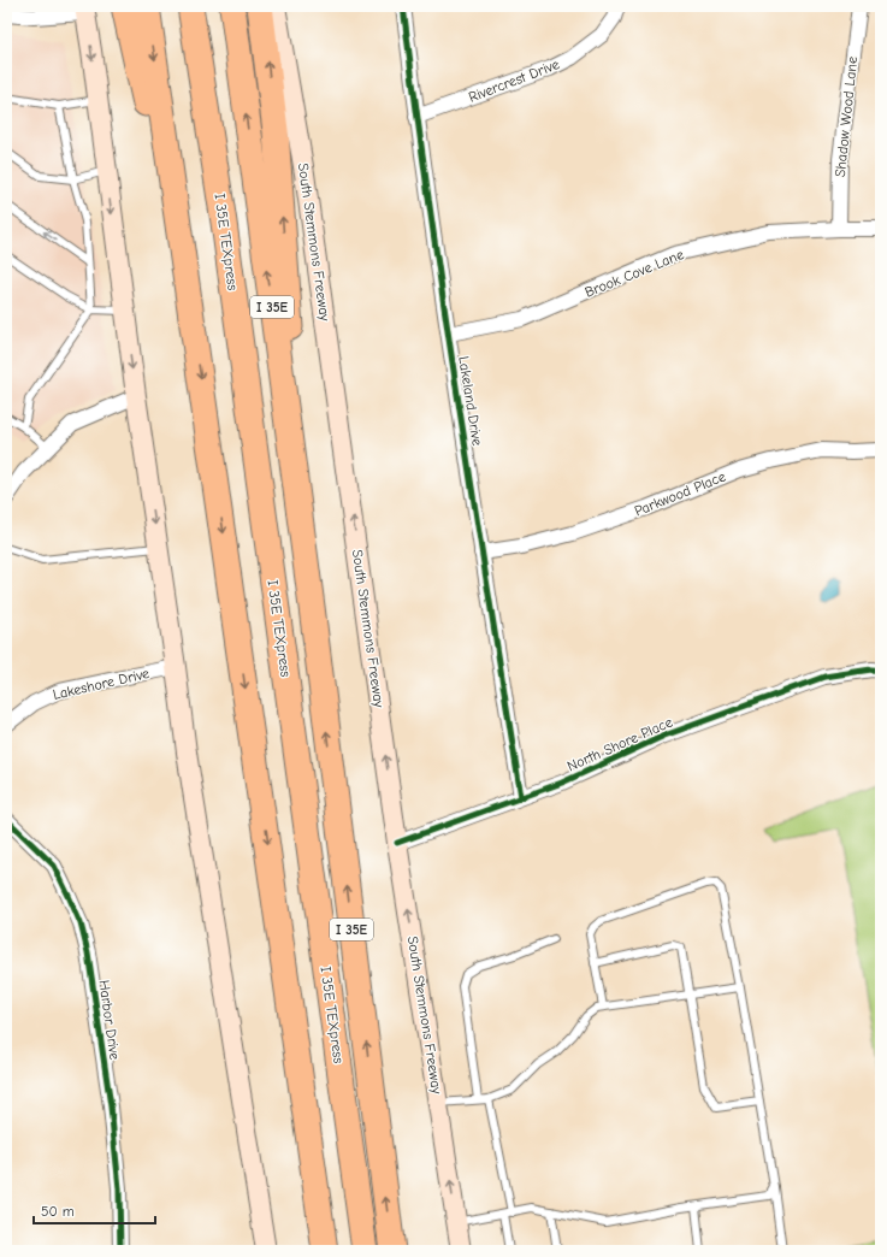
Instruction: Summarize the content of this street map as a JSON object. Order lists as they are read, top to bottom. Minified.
{"streets":{"highway":["I 35E TEXpress","I 35E"],"main road":["South Stemmons Freeway"],"street":["Rivercrest Drive","Shadow Wood Lane","Brook Cove Lane","Lakeland Drive","Parkwood Place","Lakeshore Drive","North Shore Place","Harbor Drive"]},"crossings":[["Rivercrest Drive","Lakeland Drive"],["Shadow Wood Lane","Brook Cove Lane"],["South Stemmons Freeway","North Shore Place"],["Brook Cove Lane","Lakeland Drive"],["Lakeland Drive","Parkwood Place"],["Lakeland Drive","North Shore Place"]],"one_way":["South Stemmons Freeway"],"scale_bar":"50 m"}
